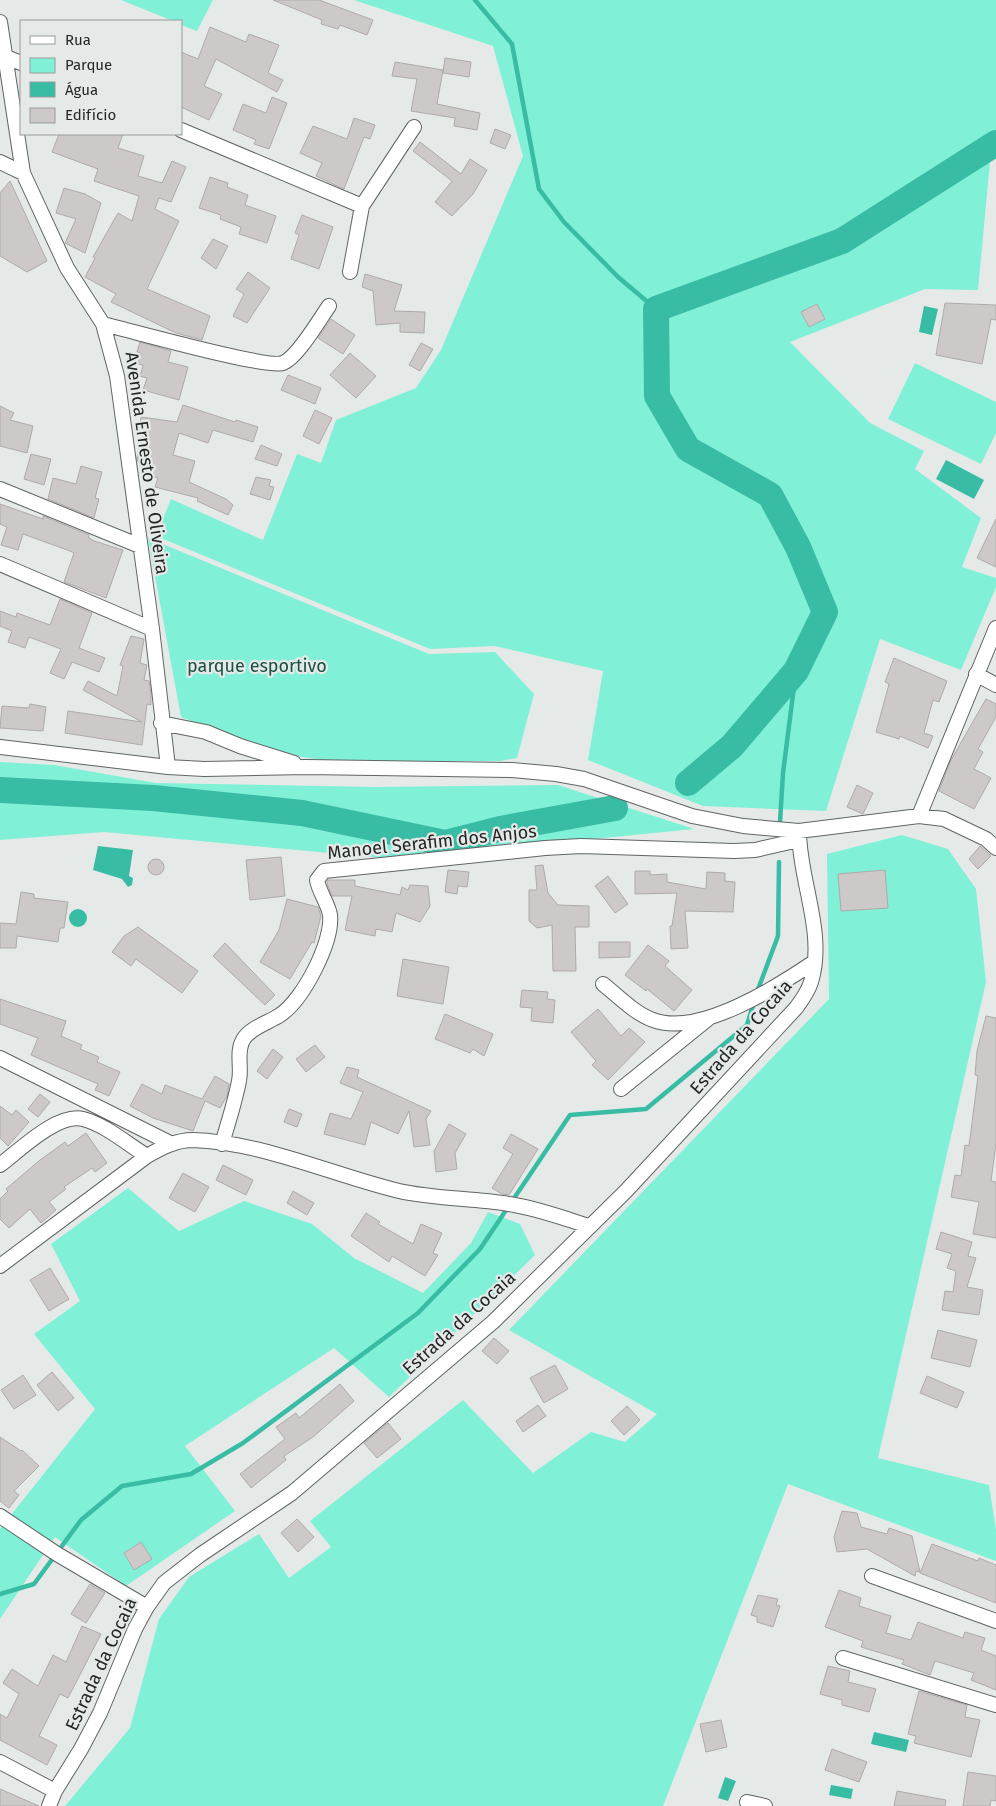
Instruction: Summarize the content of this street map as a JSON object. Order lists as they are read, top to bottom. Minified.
{"streets":{"street":["Avenida Ernesto de Oliveira","Manoel Serafim dos Anjos","Estrada da Cocaia"]},"crossings":[["Manoel Serafim dos Anjos","Estrada da Cocaia"]],"parks":["parque esportivo"],"legend":["Rua","Parque","Água","Edifício"]}
